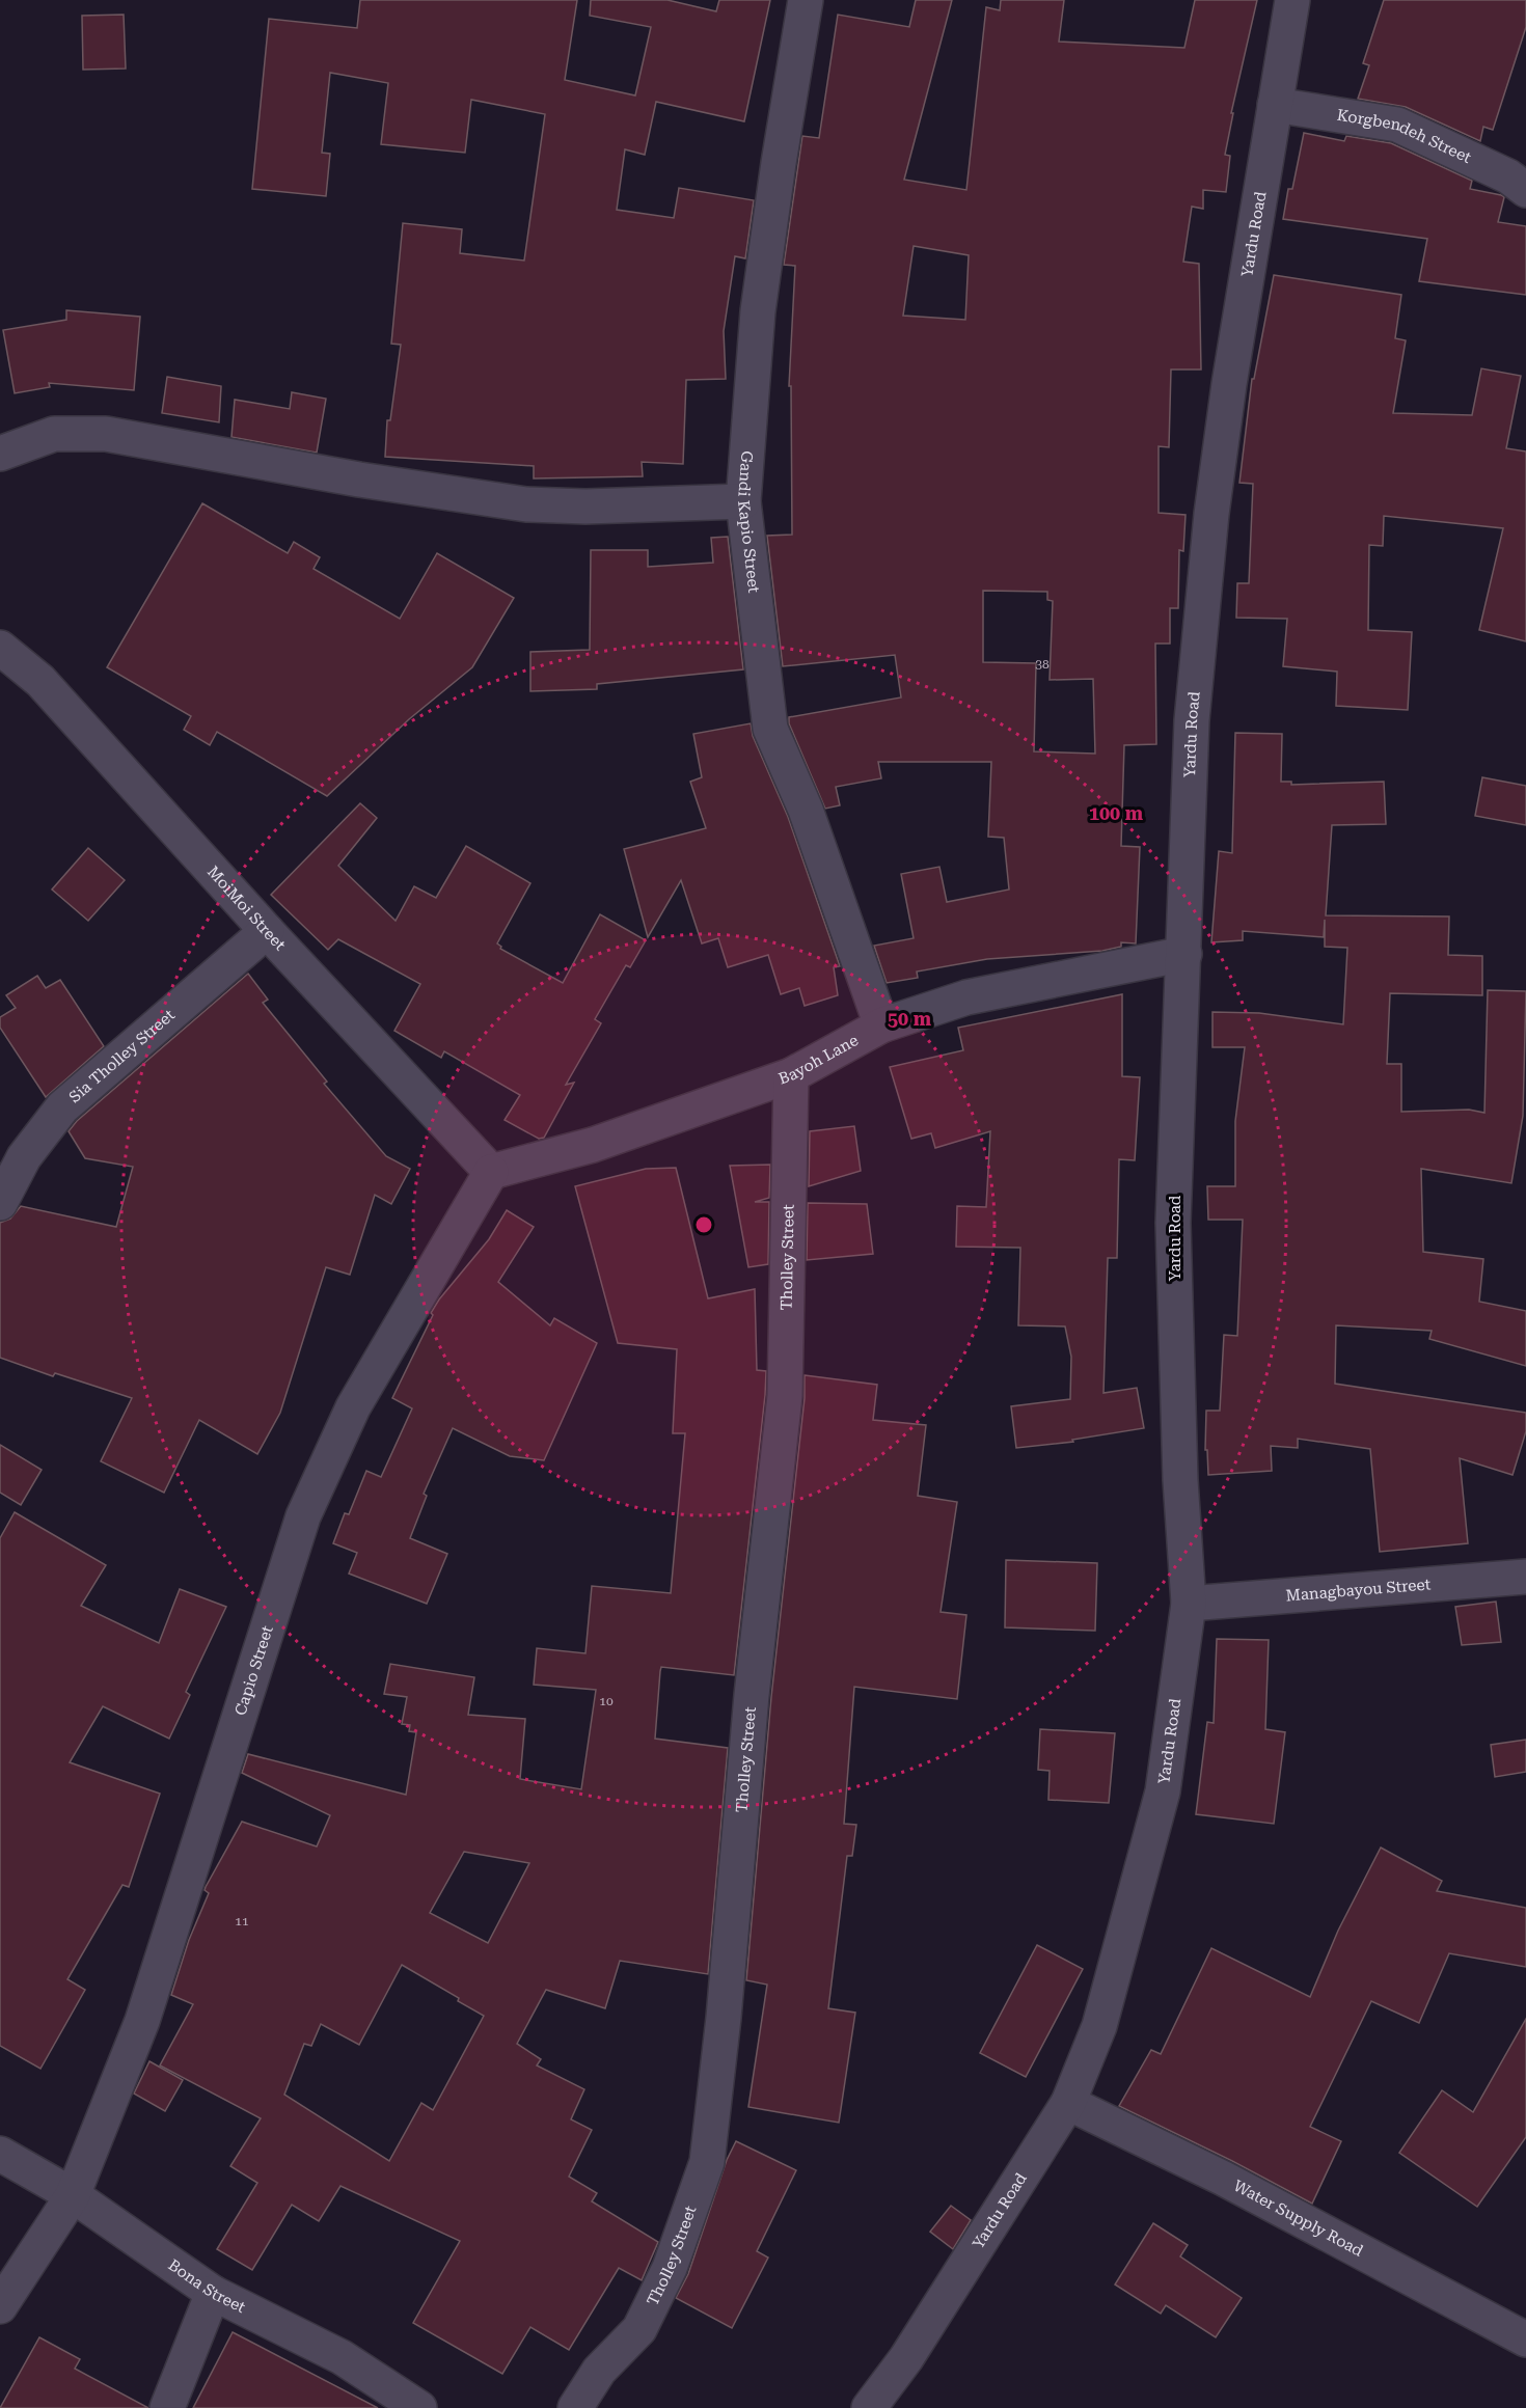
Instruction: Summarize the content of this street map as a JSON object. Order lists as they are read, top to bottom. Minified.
{"streets":{"street":["Korgbendeh Street","Yardu Road","Gandi Kapio Street","MoiMoi Street","Sia Tholley Street","Bayoh Lane","Tholley Street","Managbayou Street","Capio Street","Water Supply Road","Bona Street"]},"crossings":[["Korgbendeh Street","Yardu Road"],["Yardu Road","Bayoh Lane"],["Yardu Road","Managbayou Street"],["Yardu Road","Water Supply Road"],["Gandi Kapio Street","Bayoh Lane"],["MoiMoi Street","Sia Tholley Street"],["MoiMoi Street","Bayoh Lane"],["MoiMoi Street","Capio Street"],["Bayoh Lane","Tholley Street"],["Bayoh Lane","Capio Street"],["Capio Street","Bona Street"]],"house_numbers":["38","10","11"],"rings":["100 m","50 m"]}
